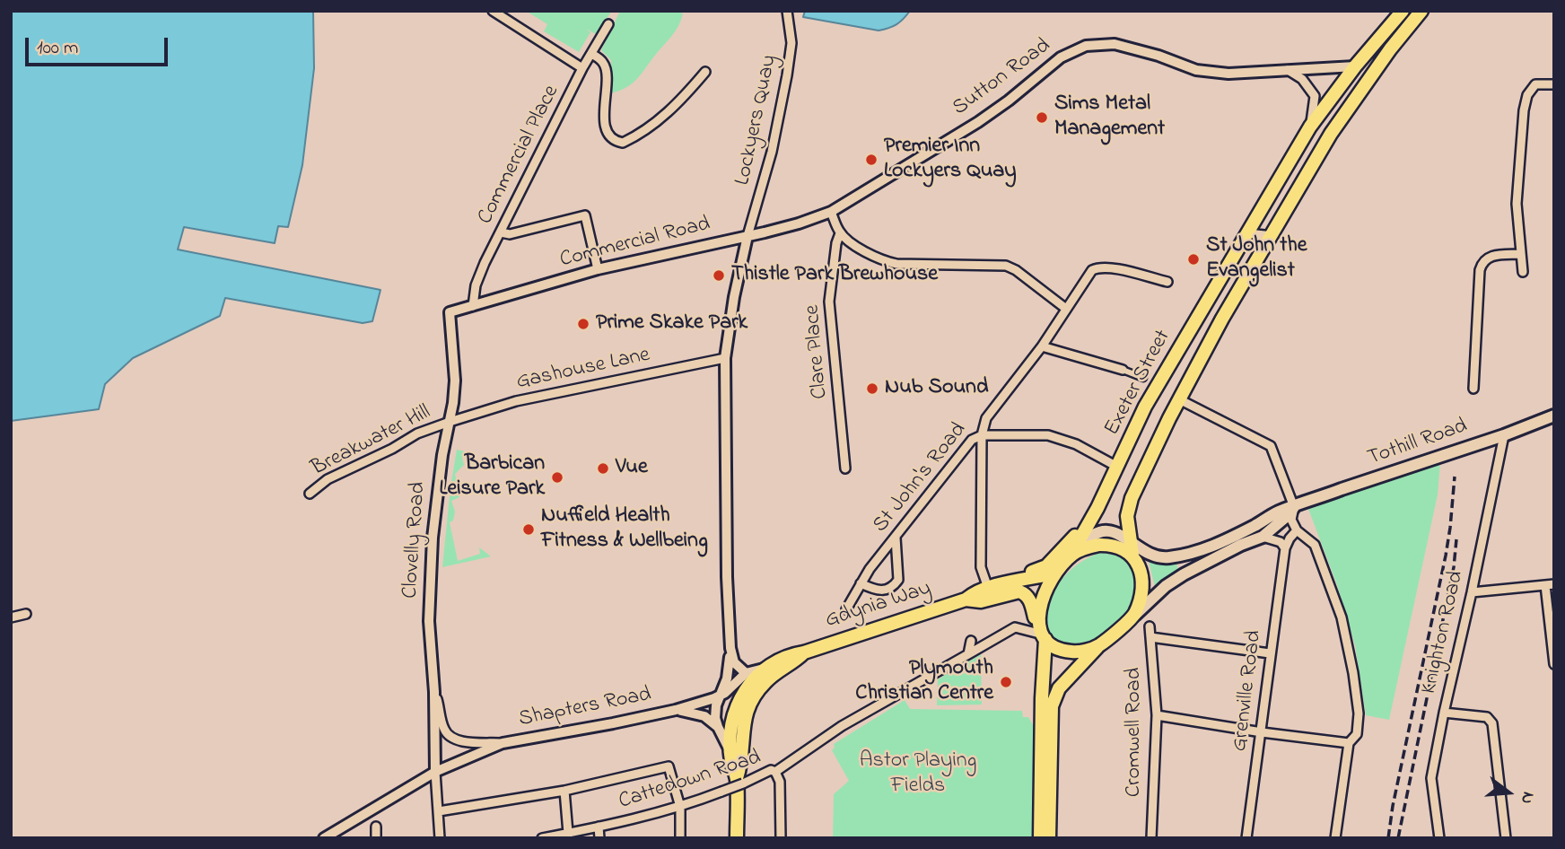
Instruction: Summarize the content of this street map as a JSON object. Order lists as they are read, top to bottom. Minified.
{"streets":{"main road":["Exeter Street","Tothill Road","Gdynia Way"],"street":["Sutton Road","Lockyers Quay","Commercial Place","Commercial Road","Clare Place","Gashouse Lane","Breakwater Hill","St John's Road","Clovelly Road","Knighton Road","Grenville Road","Shapters Road","Cromwell Road","Cattedown Road"]},"crossings":[["Sutton Road","Commercial Road"],["Sutton Road","Exeter Street"],["Lockyers Quay","Commercial Road"],["Commercial Place","Commercial Road"],["Commercial Road","Clovelly Road"],["Gashouse Lane","Breakwater Hill"],["Gashouse Lane","Clovelly Road"],["Exeter Street","Tothill Road"],["Exeter Street","Gdynia Way"],["Exeter Street","Cattedown Road"],["Breakwater Hill","Clovelly Road"],["Tothill Road","Gdynia Way"],["Tothill Road","Knighton Road"],["Tothill Road","Cattedown Road"],["Clovelly Road","Shapters Road"],["Gdynia Way","Cattedown Road"]],"parks":["Astor Playing Fields"],"places":["Sims Metal Management","Premier Inn Lockyers Quay","St John the Evangelist","Thistle Park Brewhouse","Prime Skake Park","Nub Sound","Vue","Barbican Leisure Park","Nuffield Health Fitness & Wellbeing","Plymouth Christian Centre"],"scale_bar":"100 m","north":"right"}
